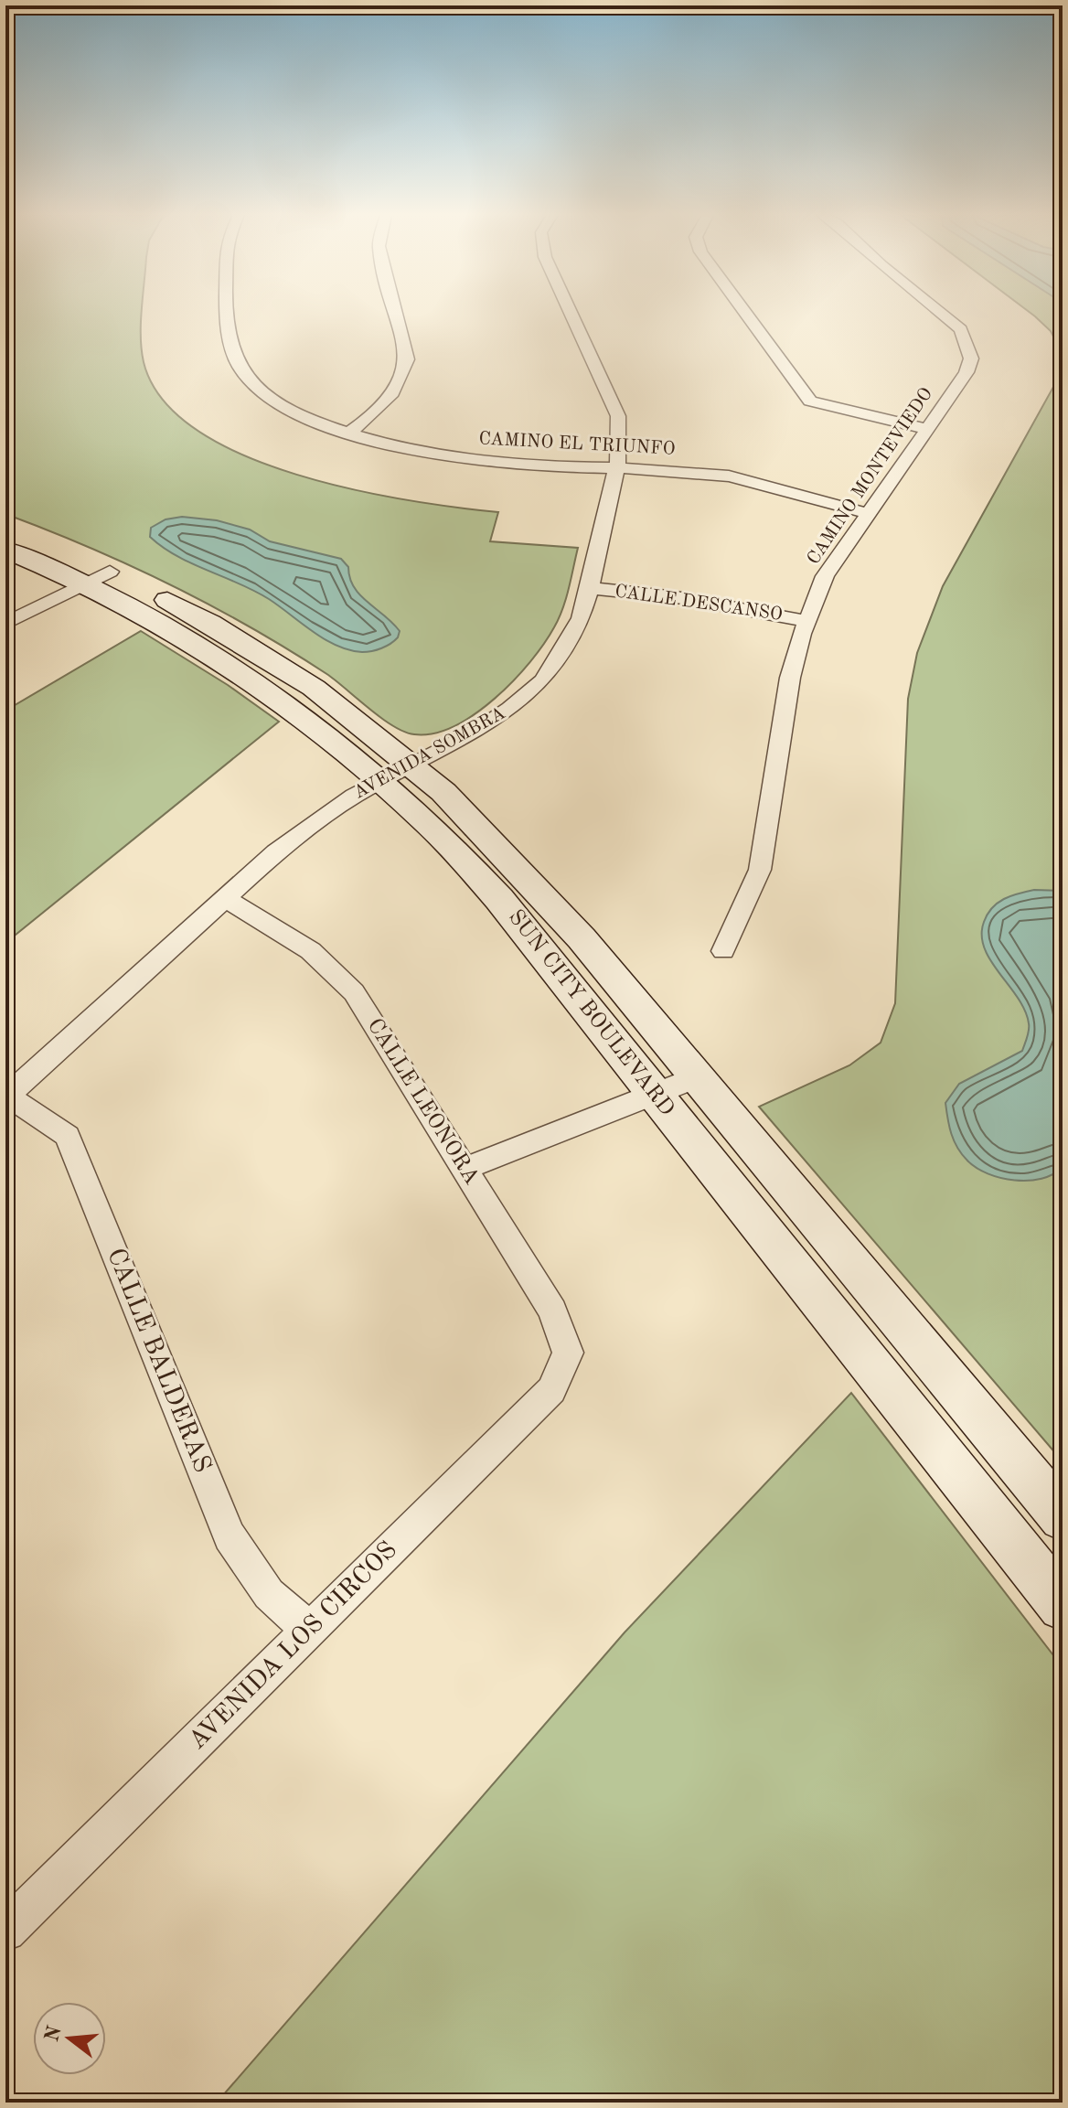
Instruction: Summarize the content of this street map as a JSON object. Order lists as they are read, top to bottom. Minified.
{"streets":{"street":["CAMINO EL TRIUNFO","CAMINO MONTEVIEDO","CALLE DESCANSO","AVENIDA SOMBRA","SUN CITY BOULEVARD","CALLE LEONORA","CALLE BALDERAS","AVENIDA LOS CIRCOS"]},"crossings":[["CAMINO EL TRIUNFO","CAMINO MONTEVIEDO"],["CAMINO EL TRIUNFO","AVENIDA SOMBRA"],["CAMINO MONTEVIEDO","CALLE DESCANSO"],["CALLE DESCANSO","AVENIDA SOMBRA"],["AVENIDA SOMBRA","SUN CITY BOULEVARD"],["AVENIDA SOMBRA","CALLE LEONORA"],["AVENIDA SOMBRA","CALLE BALDERAS"],["CALLE LEONORA","AVENIDA LOS CIRCOS"],["CALLE BALDERAS","AVENIDA LOS CIRCOS"]],"north":"left"}
